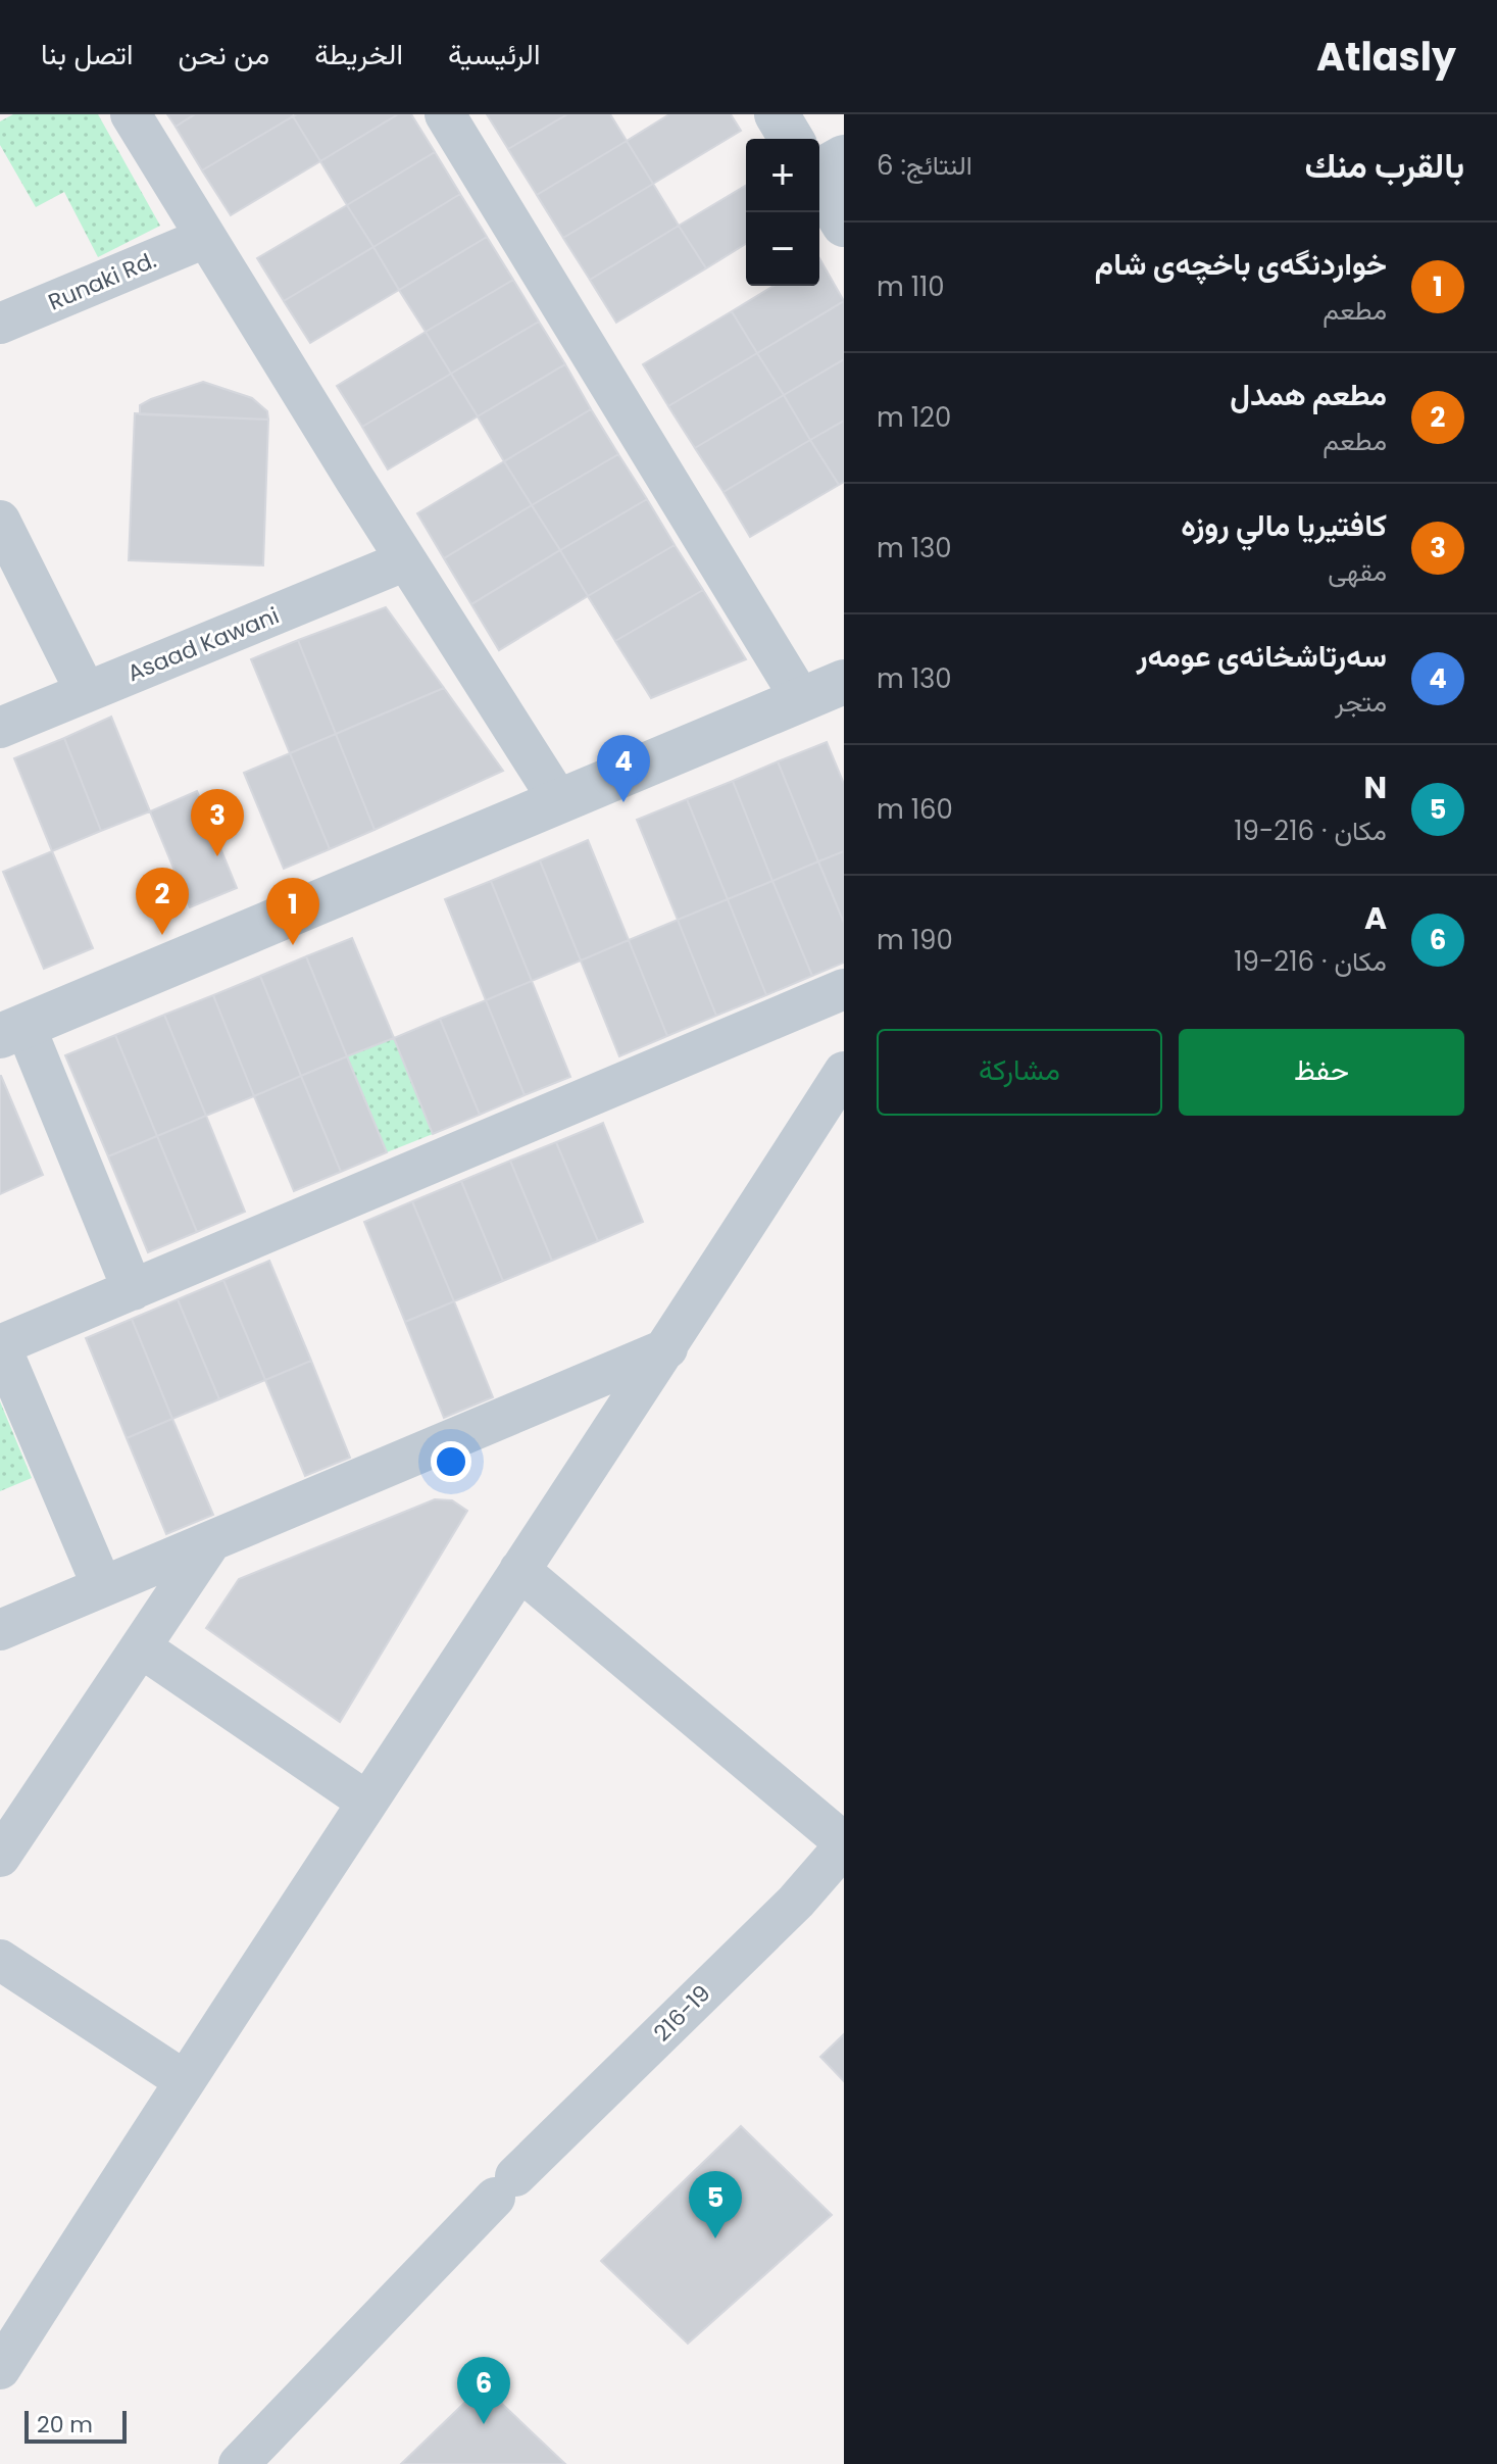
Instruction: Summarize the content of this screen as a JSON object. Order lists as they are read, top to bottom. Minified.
{"streets":{"street":["Runaki Rd.","Asaad Kawani","216-19"]},"scale_bar":"20 m","page":{"header":"Atlasly","nav":["الرئيسية","الخريطة","من نحن","اتصل بنا"],"heading":["بالقرب منك","النتائج: 6"],"map_buttons":["+","−"],"list":[{"mark":"1","name":"خواردنگەی باخچەی شام","note":"مطعم","value":"110 m"},{"mark":"2","name":"مطعم همدل","note":"مطعم","value":"120 m"},{"mark":"3","name":"كافتيريا مالي روزه","note":"مقهى","value":"130 m"},{"mark":"4","name":"سەرتاشخانەی عومەر","note":"متجر","value":"130 m"},{"mark":"5","name":"N","note":"مكان · 216-19","value":"160 m"},{"mark":"6","name":"A","note":"مكان · 216-19","value":"190 m"}],"pins":["4","3","2","1","5","6"],"buttons":["حفظ","مشاركة"],"scale":"20 m"}}
